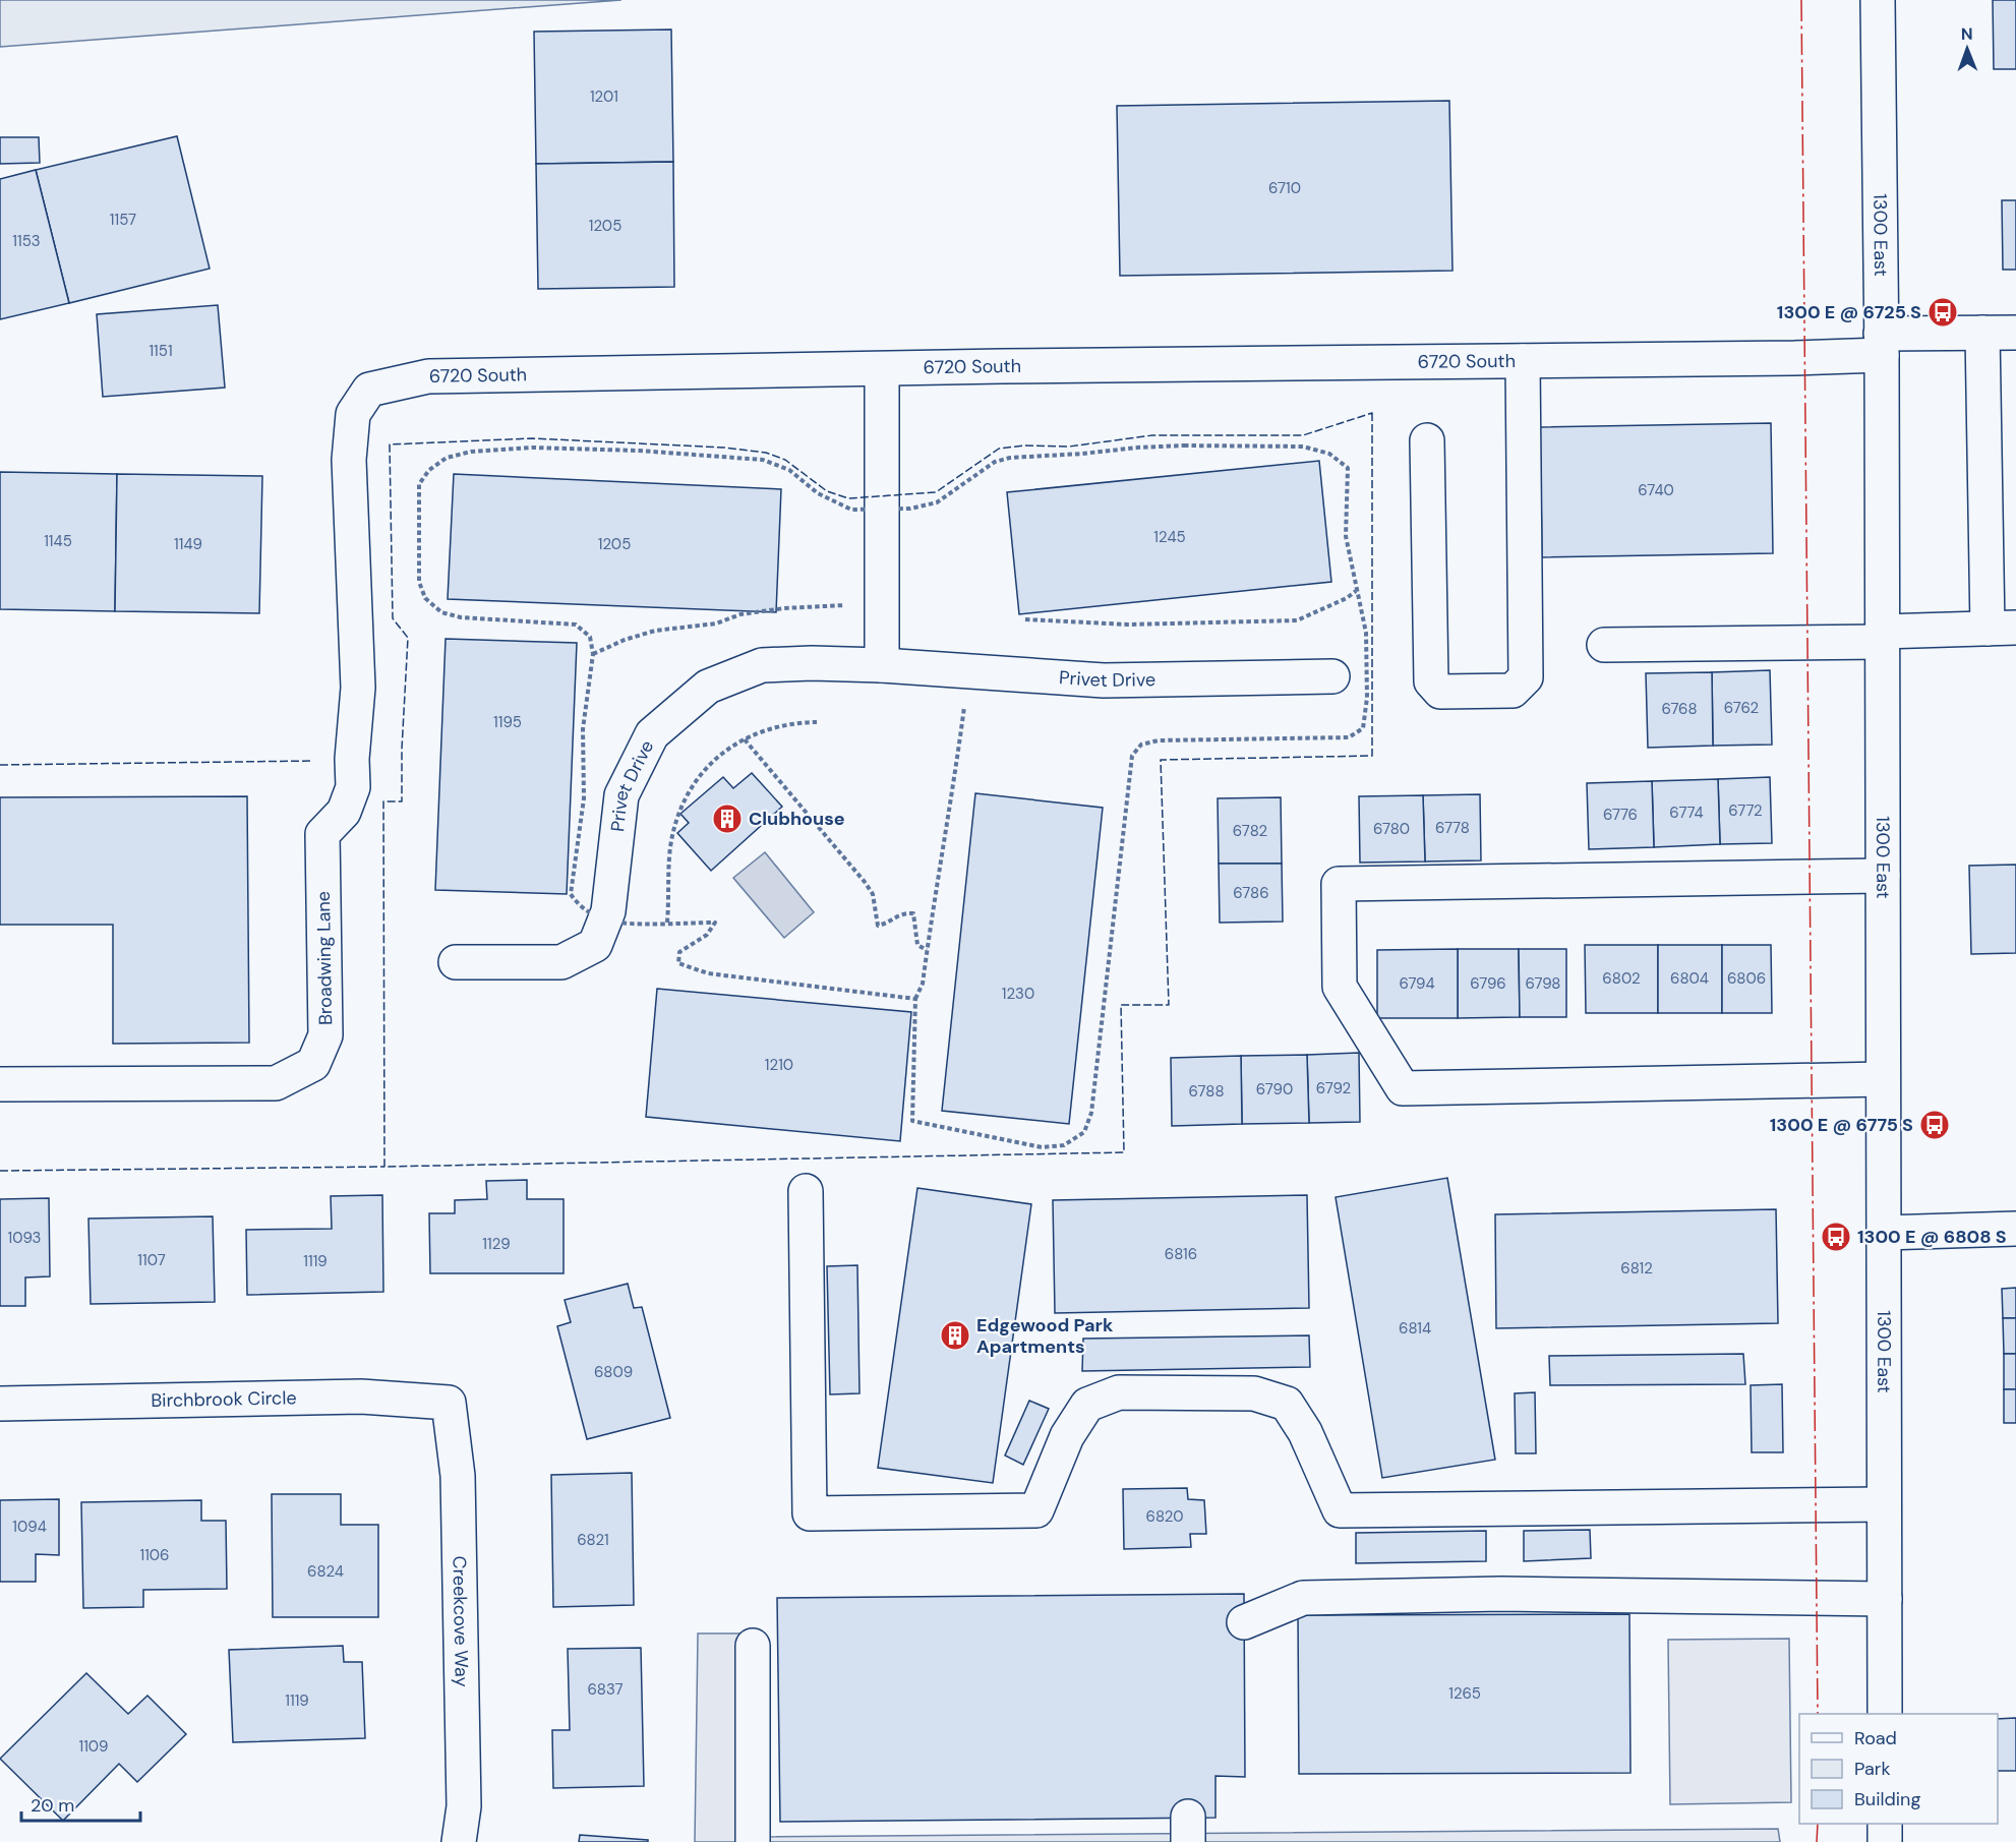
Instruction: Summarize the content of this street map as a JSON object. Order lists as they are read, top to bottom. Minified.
{"streets":{"street":["1300 East","6720 South","Privet Drive","Broadwing Lane","Birchbrook Circle","Creekcove Way"]},"crossings":[["1300 East","6720 South"],["6720 South","Broadwing Lane"],["Birchbrook Circle","Creekcove Way"]],"places":{"bus stop":["1300 E @ 6725 S","1300 E @ 6775 S","1300 E @ 6808 S"],"building":["Clubhouse","Edgewood Park Apartments"]},"house_numbers":["1201","6710","1157","1205","1153","1151","6740","1245","1145","1149","1205","6762","6768","1195","6772","6774","6776","6778","6780","6782","6786","6802","6804","6806","6794","6796","6798","1230","1210","6792","6790","6788","1093","1129","6816","1107","1119","6812","6814","6809","6820","1094","6821","1106","6824","6837","1265","1119","1109"],"legend":["Road","Park","Building"],"scale_bar":"20 m","north":"top"}
